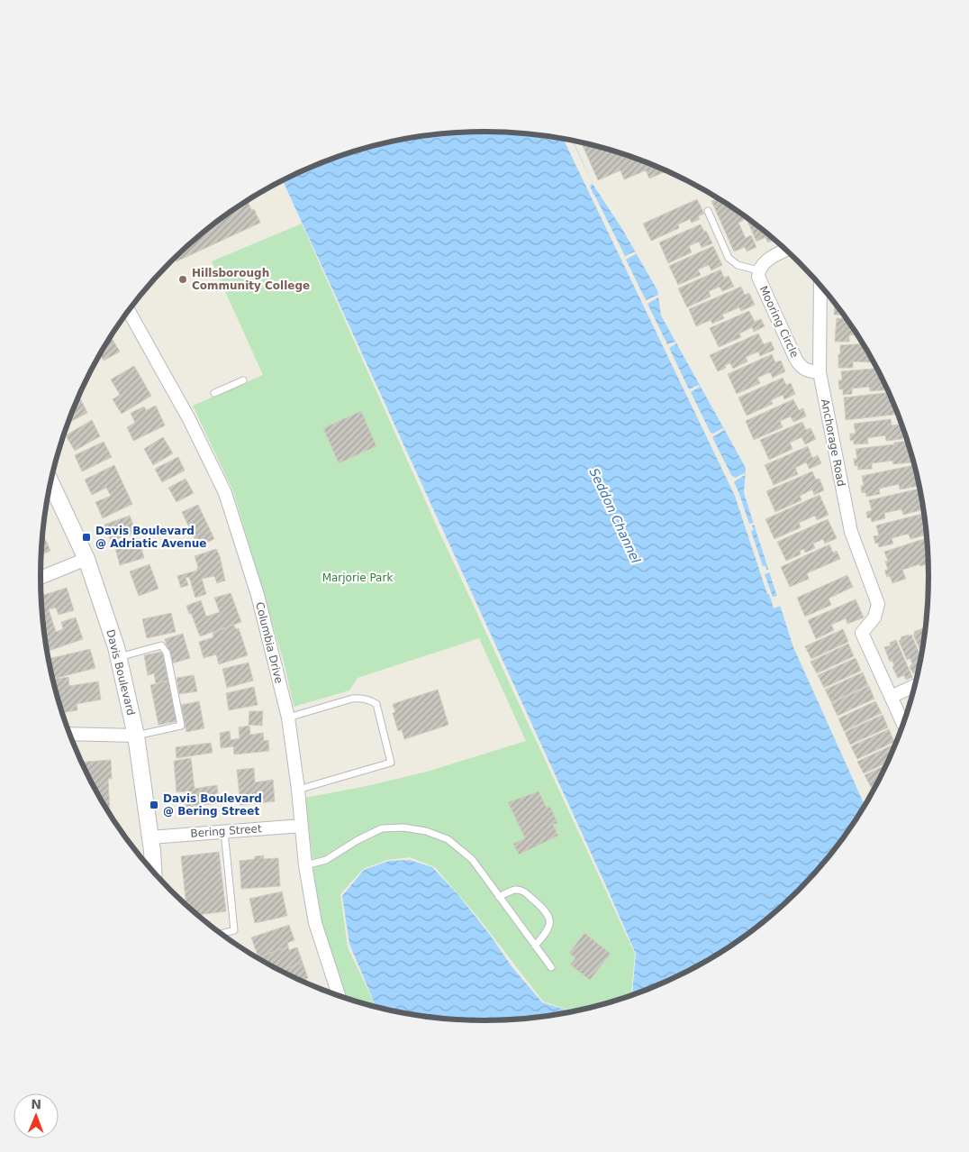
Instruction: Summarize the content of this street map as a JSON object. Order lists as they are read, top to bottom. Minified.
{"streets":{"street":["Mooring Circle","Anchorage Road","Columbia Drive","Davis Boulevard","Bering Street"]},"crossings":[["Mooring Circle","Anchorage Road"],["Columbia Drive","Bering Street"],["Davis Boulevard","Bering Street"]],"water":["Seddon Channel"],"parks":["Marjorie Park"],"places":{"other":["Hillsborough Community College"],"transit":["Davis Boulevard @ Adriatic Avenue","Davis Boulevard @ Bering Street"]},"north":"top"}
